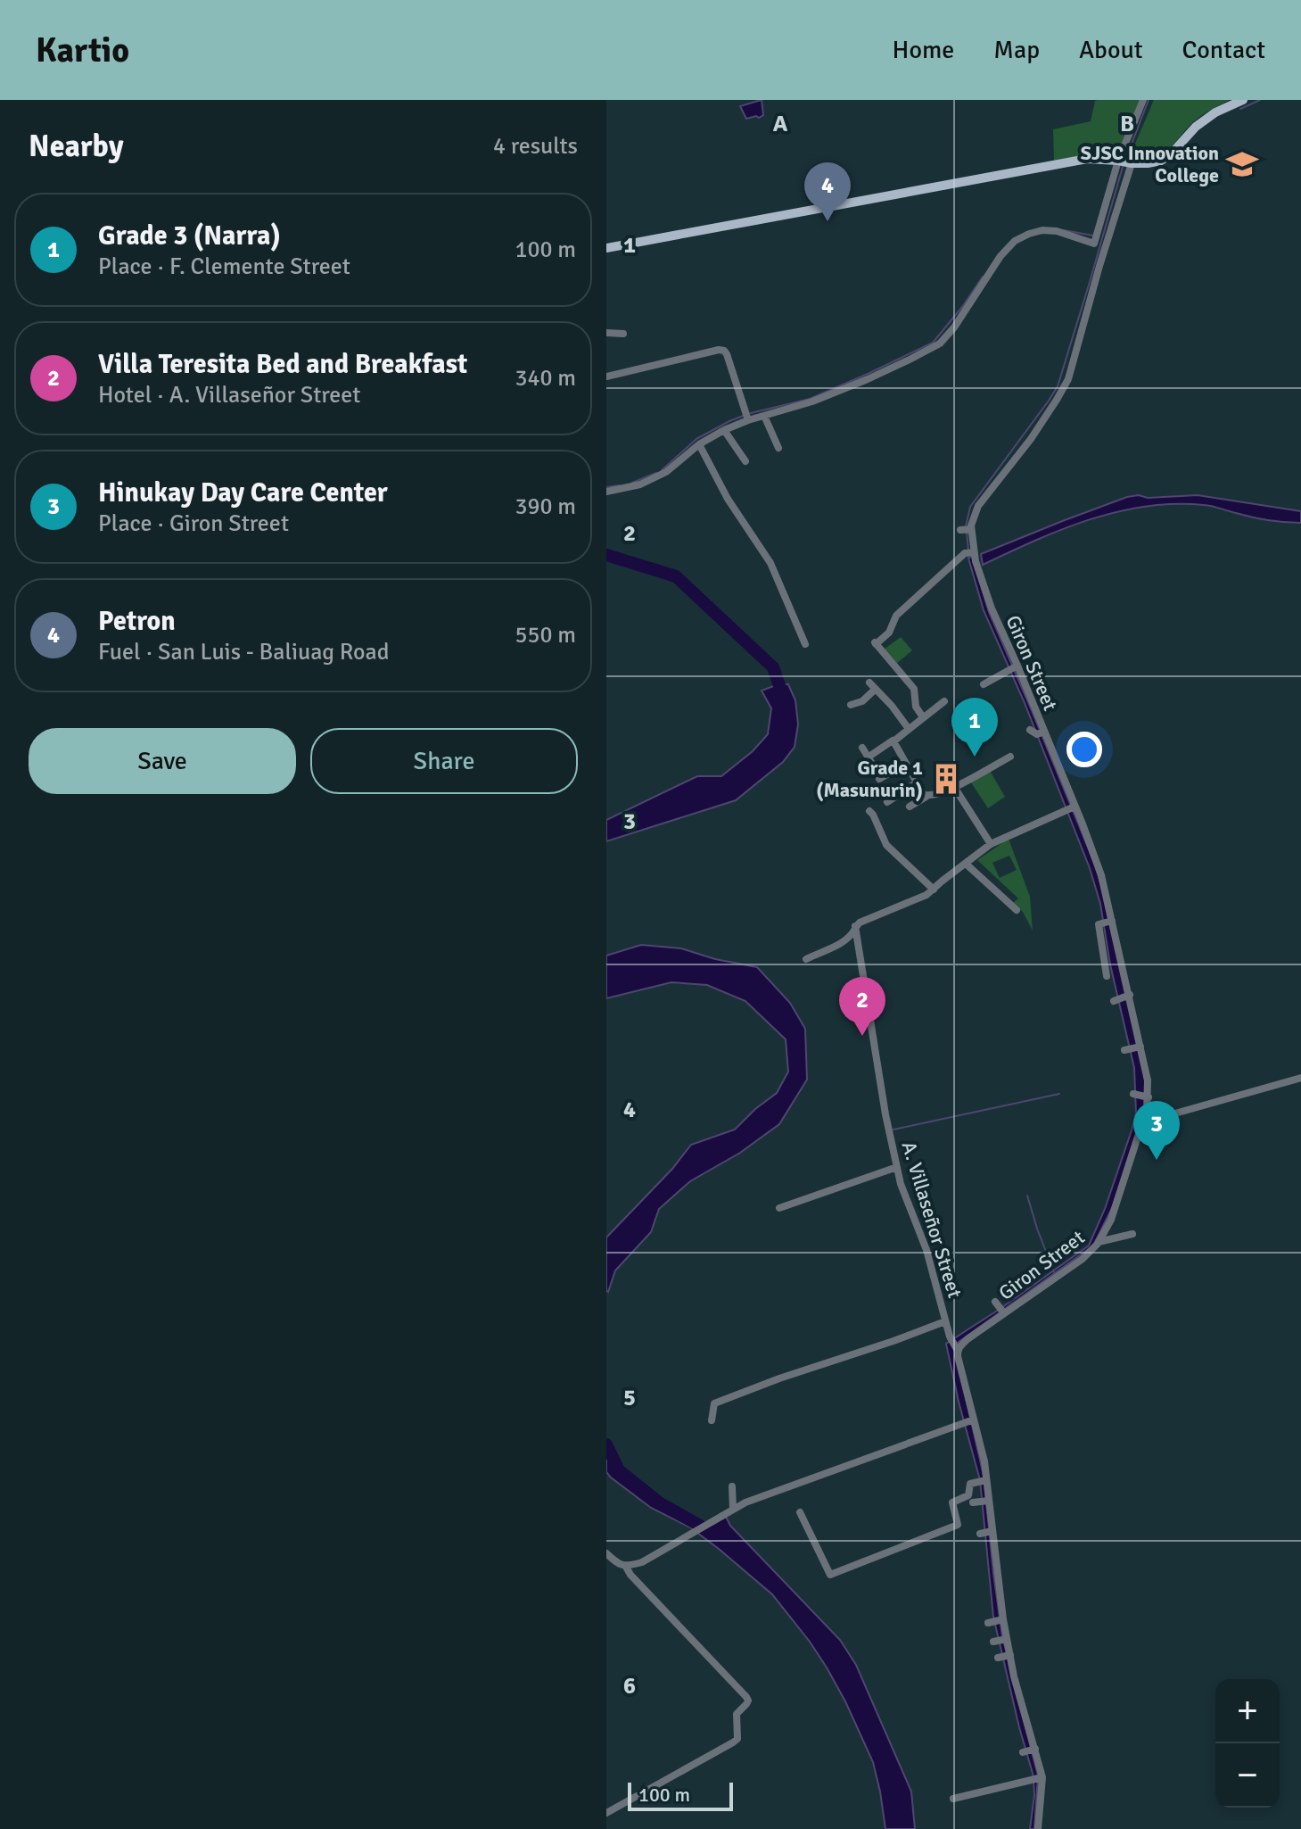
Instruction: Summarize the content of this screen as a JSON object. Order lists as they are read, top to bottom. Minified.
{"streets":{"street":["Giron Street","A. Villaseñor Street"]},"crossings":[["Giron Street","A. Villaseñor Street"]],"places":{"school or university":["SJSC Innovation College"],"building":["Grade 1 (Masunurin)"]},"scale_bar":"100 m","page":{"header":"Kartio","nav":["Home","Map","About","Contact"],"heading":["Nearby","4 results"],"pins":["4","1","2","3"],"list":[{"mark":"1","name":"Grade 3 (Narra)","note":"Place · F. Clemente Street","value":"100 m"},{"mark":"2","name":"Villa Teresita Bed and Breakfast","note":"Hotel · A. Villaseñor Street","value":"340 m"},{"mark":"3","name":"Hinukay Day Care Center","note":"Place · Giron Street","value":"390 m"},{"mark":"4","name":"Petron","note":"Fuel · San Luis - Baliuag Road","value":"550 m"}],"buttons":["Save","Share"],"map_buttons":["+","−"],"scale":"100 m"},"grid":{"columns":["A","B"],"rows":["1","2","3","4","5","6"]}}
